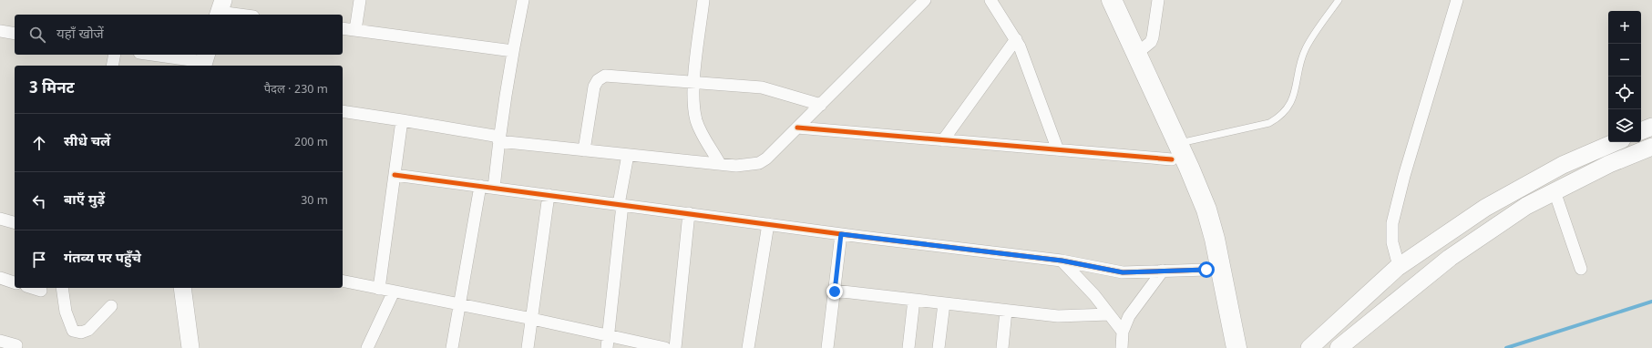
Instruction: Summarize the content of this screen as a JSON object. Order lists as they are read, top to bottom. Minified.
{"page":{"map_buttons":["+","−"],"search":"यहाँ खोजें","heading":["3 मिनट","पैदल · 230 m"],"list":[["सीधे चलें","200 m"],["बाएँ मुड़ें","30 m"],"गंतव्य पर पहुँचे"]}}
